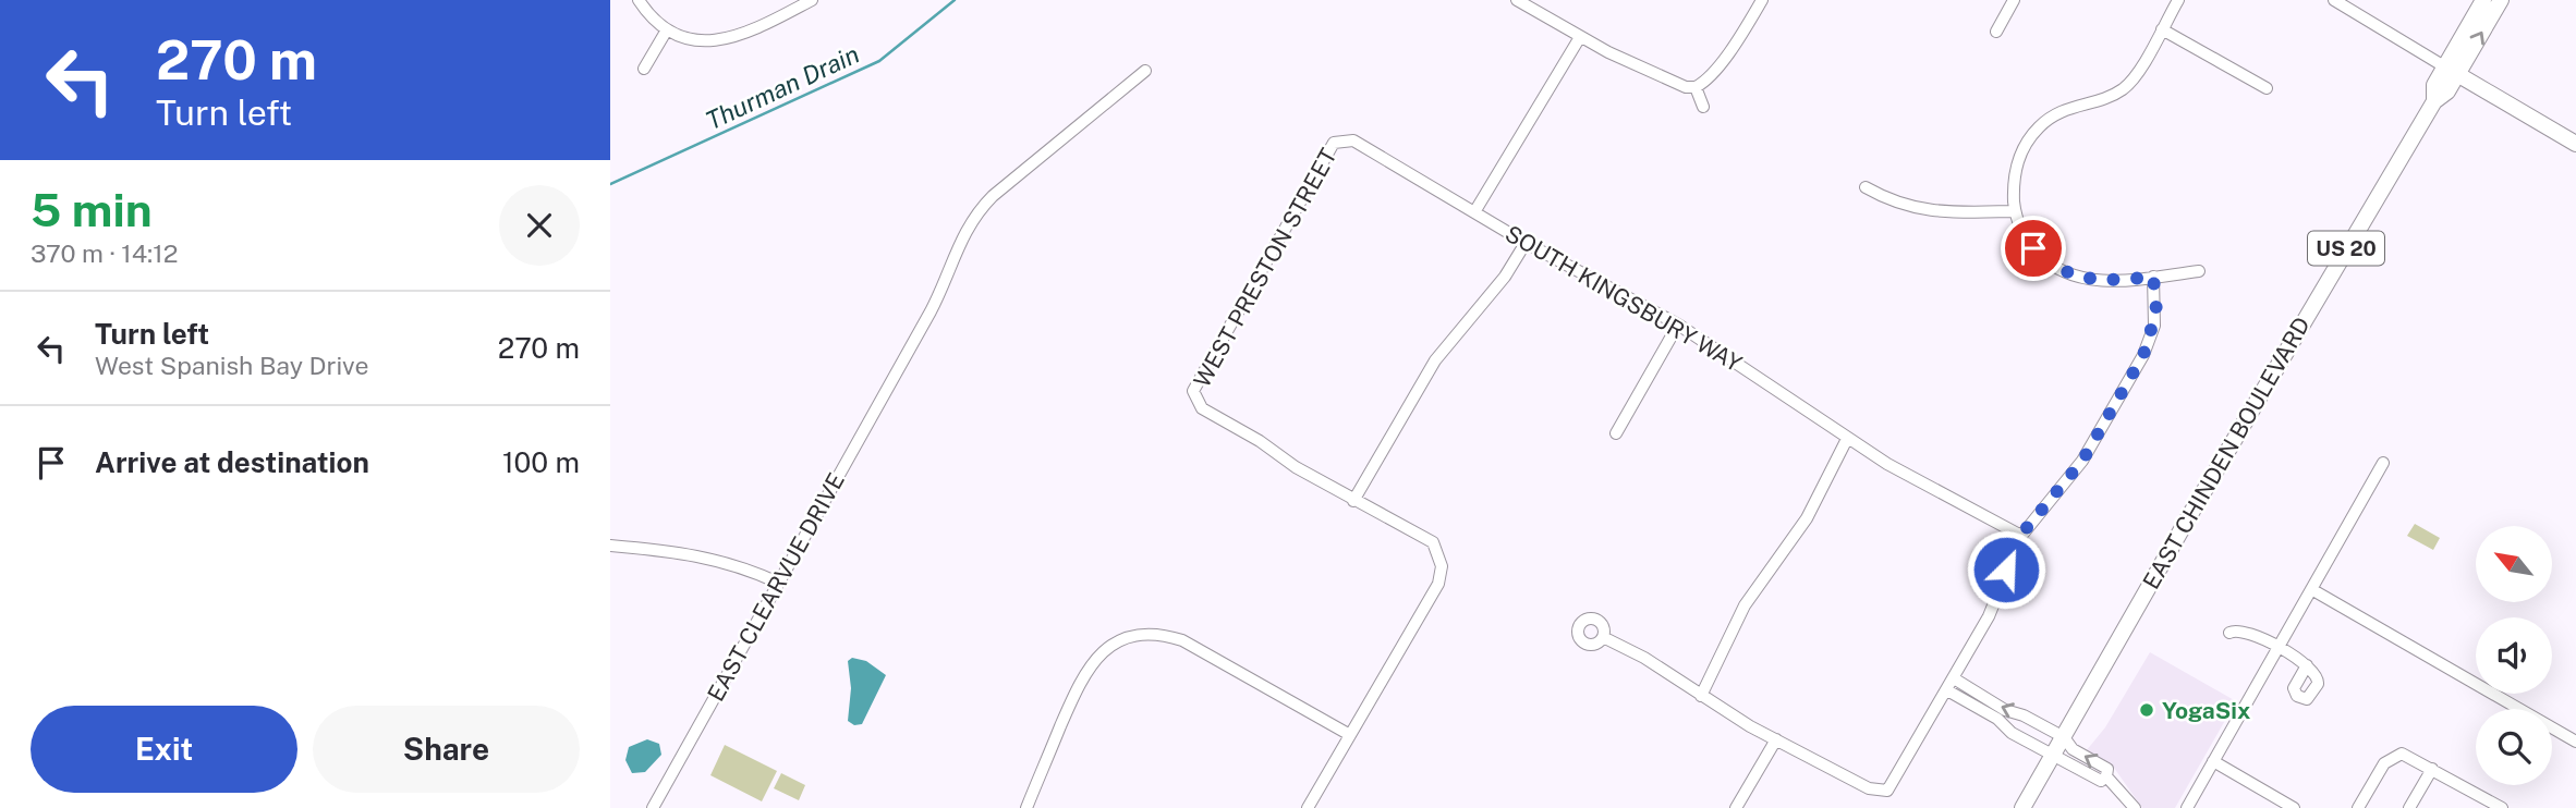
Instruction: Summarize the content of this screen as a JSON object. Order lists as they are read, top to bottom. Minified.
{"streets":{"main road":["US 20","EAST CHINDEN BOULEVARD"],"street":["WEST PRESTON STREET","SOUTH KINGSBURY WAY","EAST CLEARVUE DRIVE"]},"crossings":[["WEST PRESTON STREET","SOUTH KINGSBURY WAY"]],"water":["Thurman Drain"],"places":["YogaSix"],"north":"top left","page":{"turn":["270 m","Turn left"],"heading":["5 min","370 m · 14:12"],"list":[{"name":"Turn left","note":"West Spanish Bay Drive","value":"270 m"},{"name":"Arrive at destination","value":"100 m"}],"buttons":["Exit","Share"]}}
